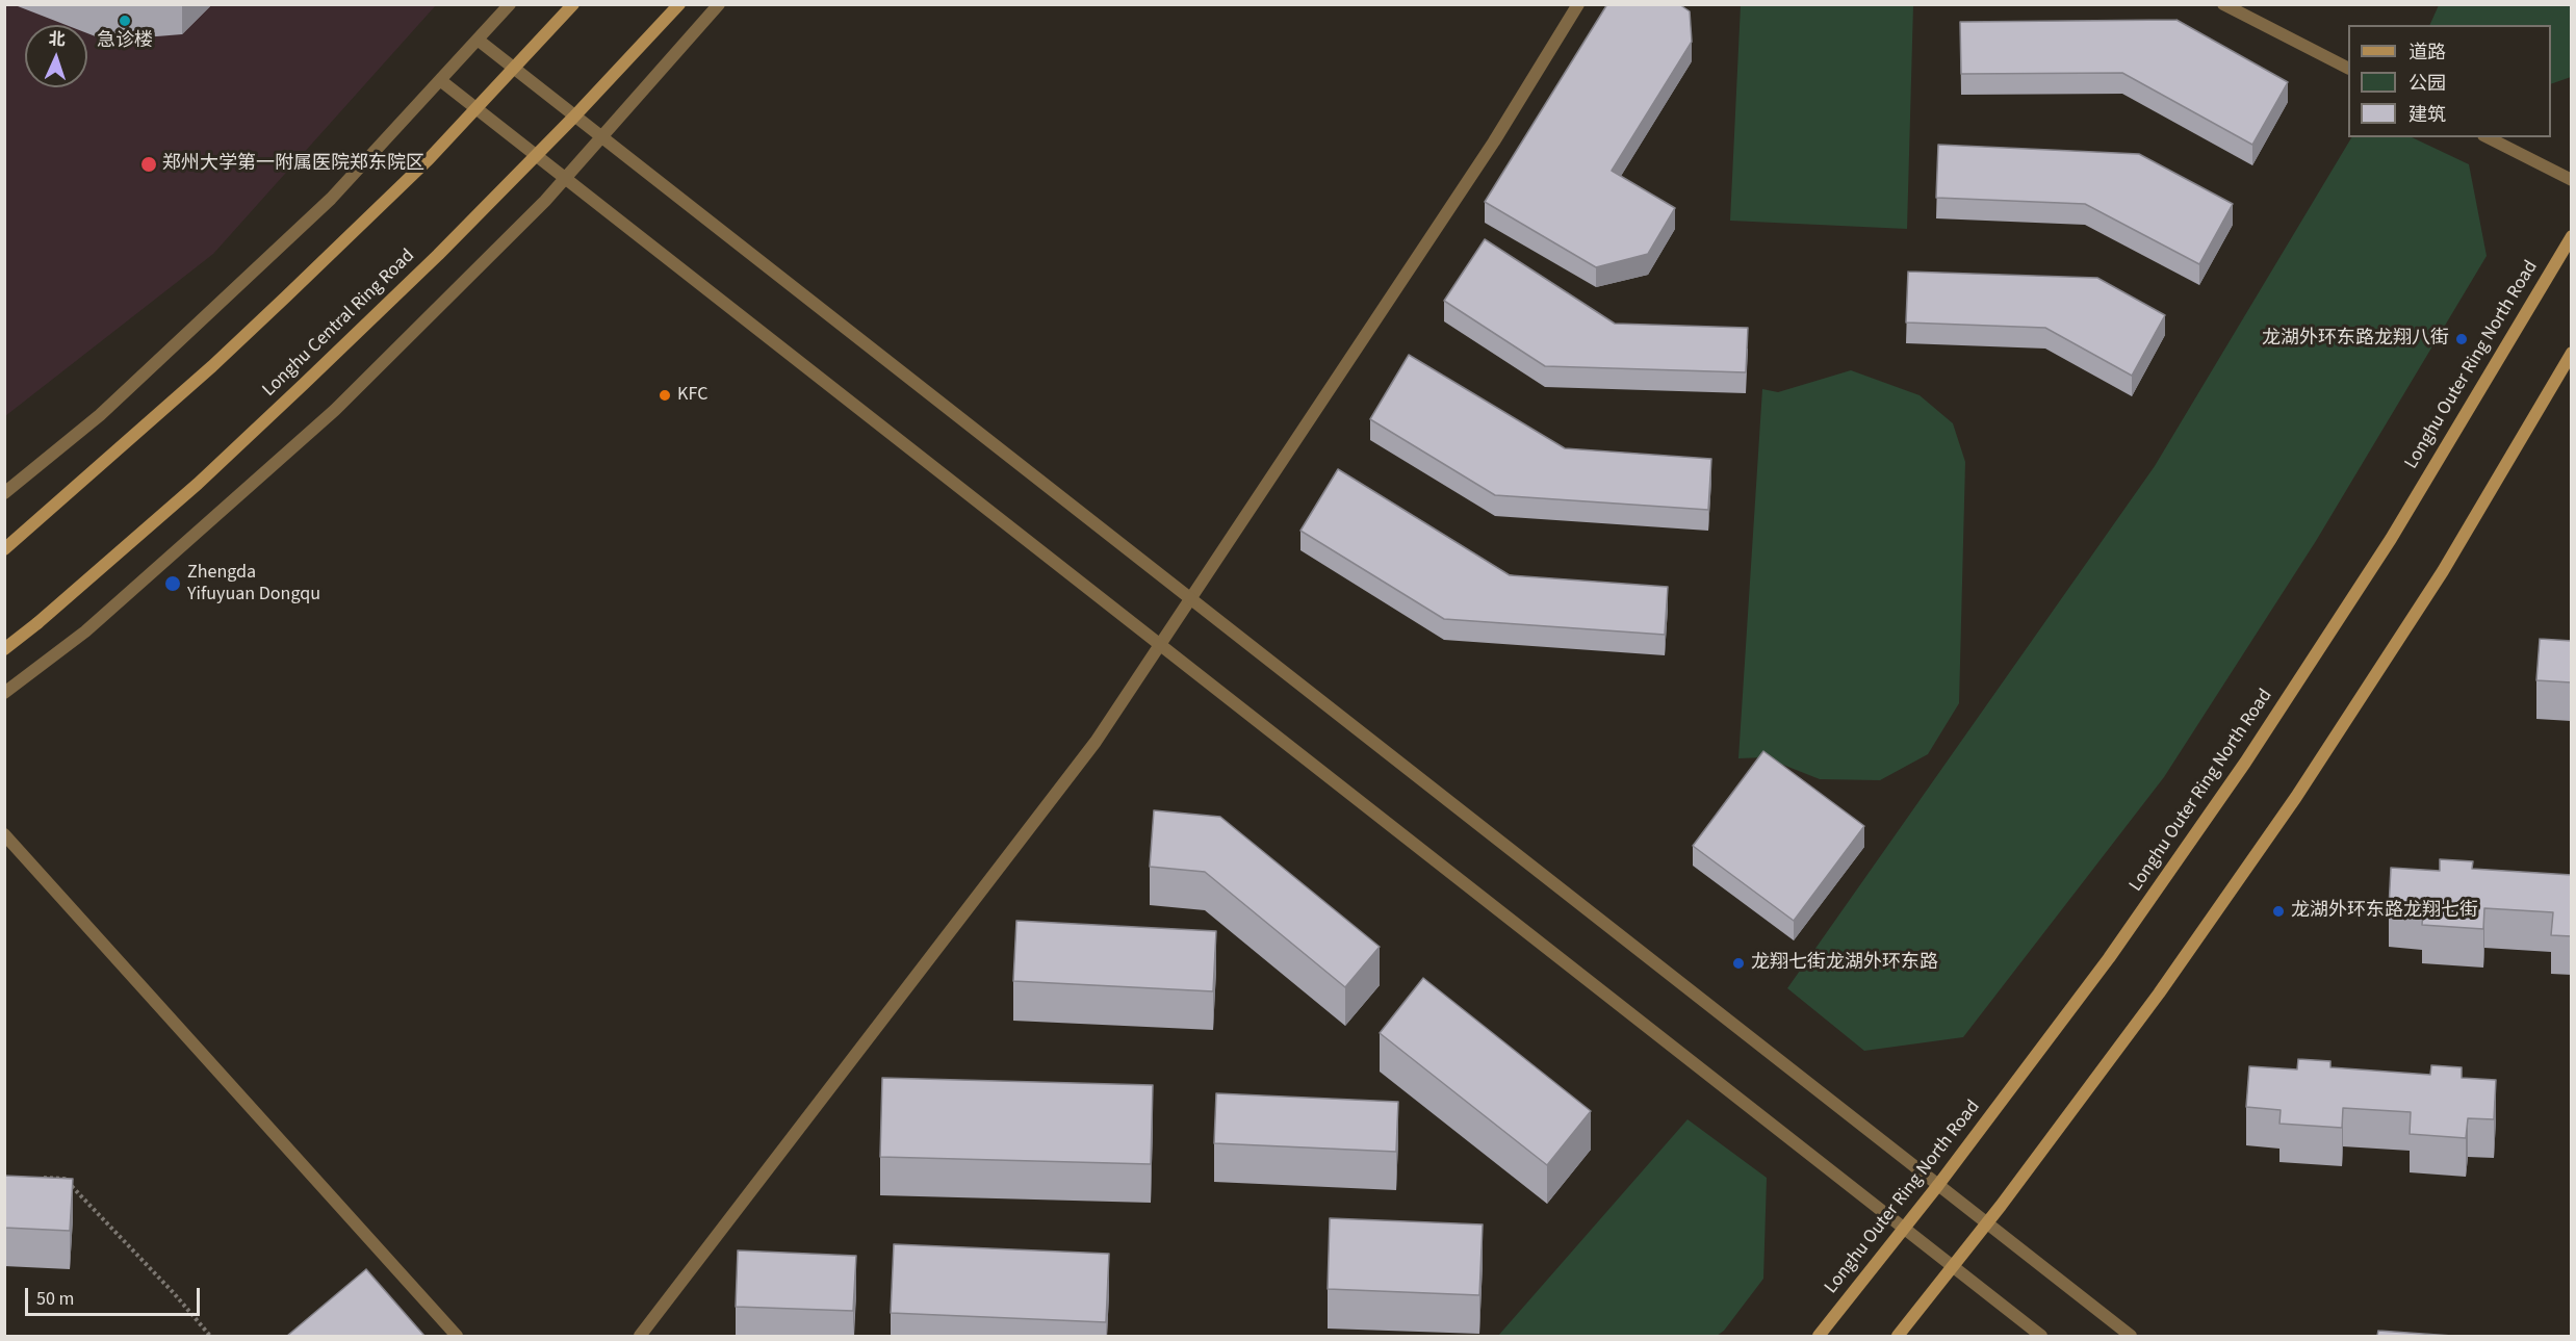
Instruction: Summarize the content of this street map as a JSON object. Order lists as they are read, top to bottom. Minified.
{"streets":{"main road":["Longhu Central Ring Road","Longhu Outer Ring North Road"]},"places":["急诊楼","郑州大学第一附属医院郑东院区","龙湖外环东路龙翔八街","KFC","Zhengda Yifuyuan Dongqu","龙湖外环东路龙翔七街","龙翔七街龙湖外环东路"],"legend":["道路","公园","建筑"],"scale_bar":"50 m","north":"top"}
